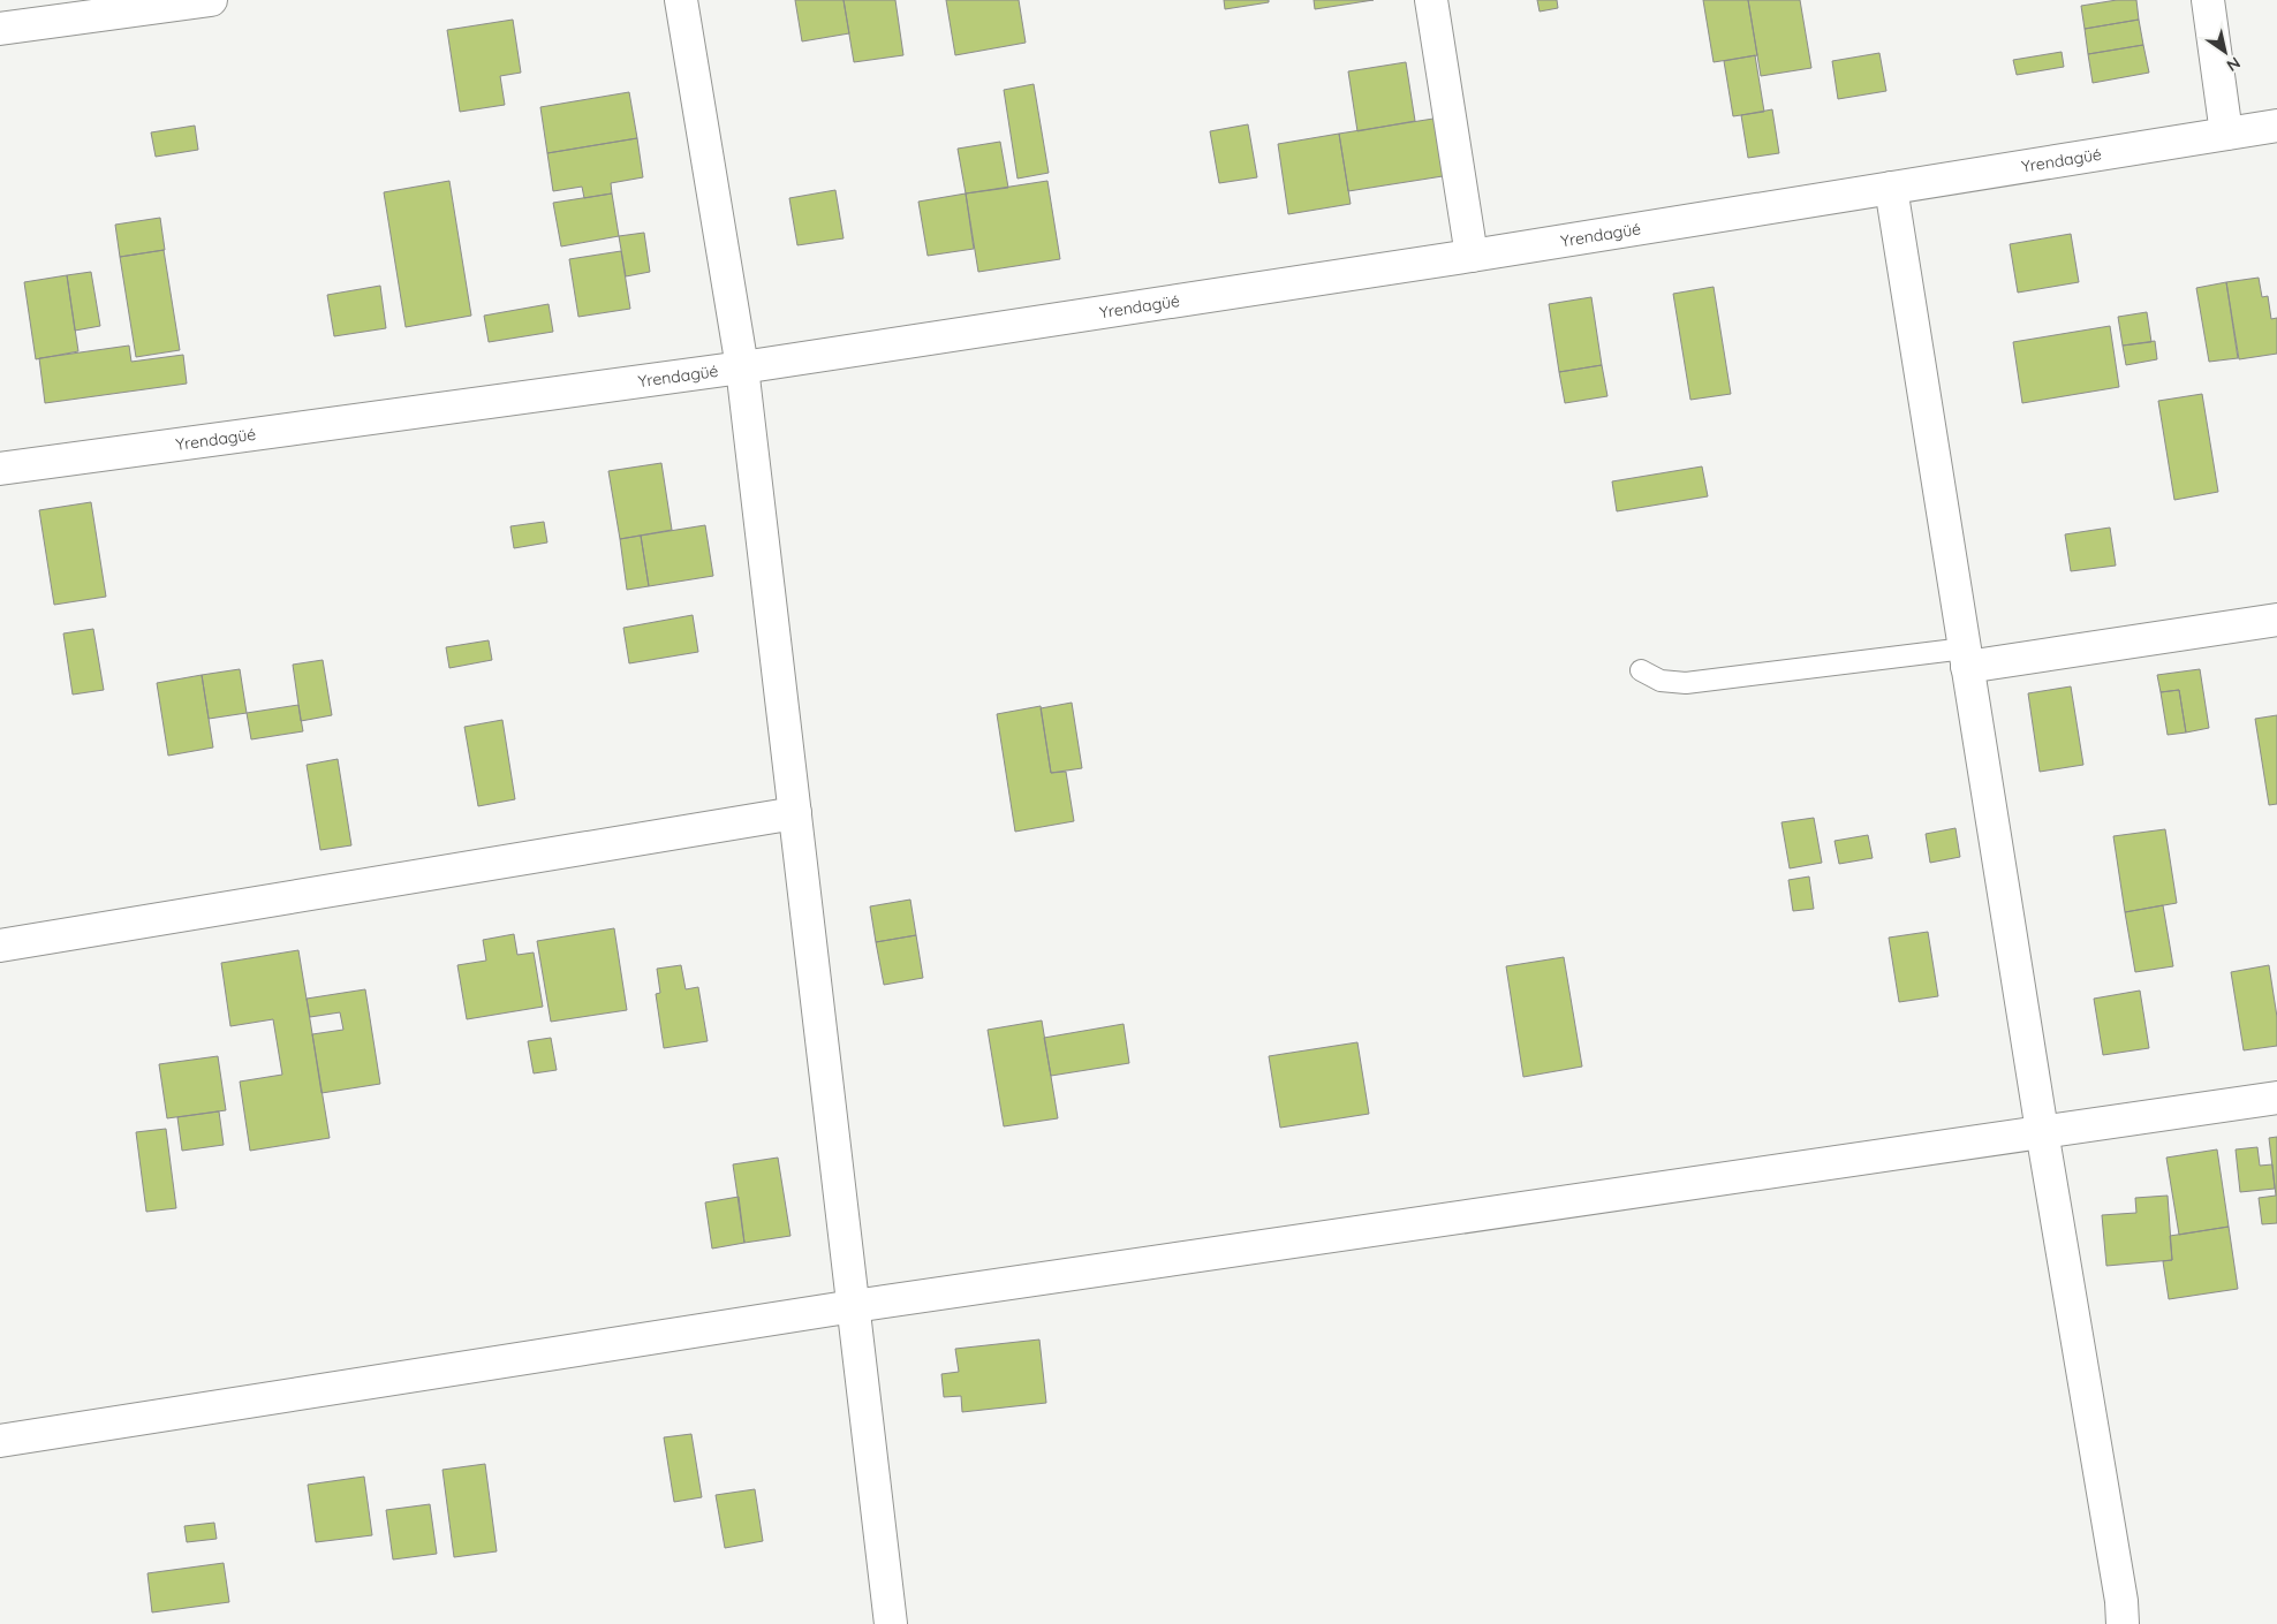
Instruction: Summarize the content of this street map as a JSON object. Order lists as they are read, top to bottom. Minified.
{"streets":{"street":["Yrendagüé"]},"north":"bottom right"}
